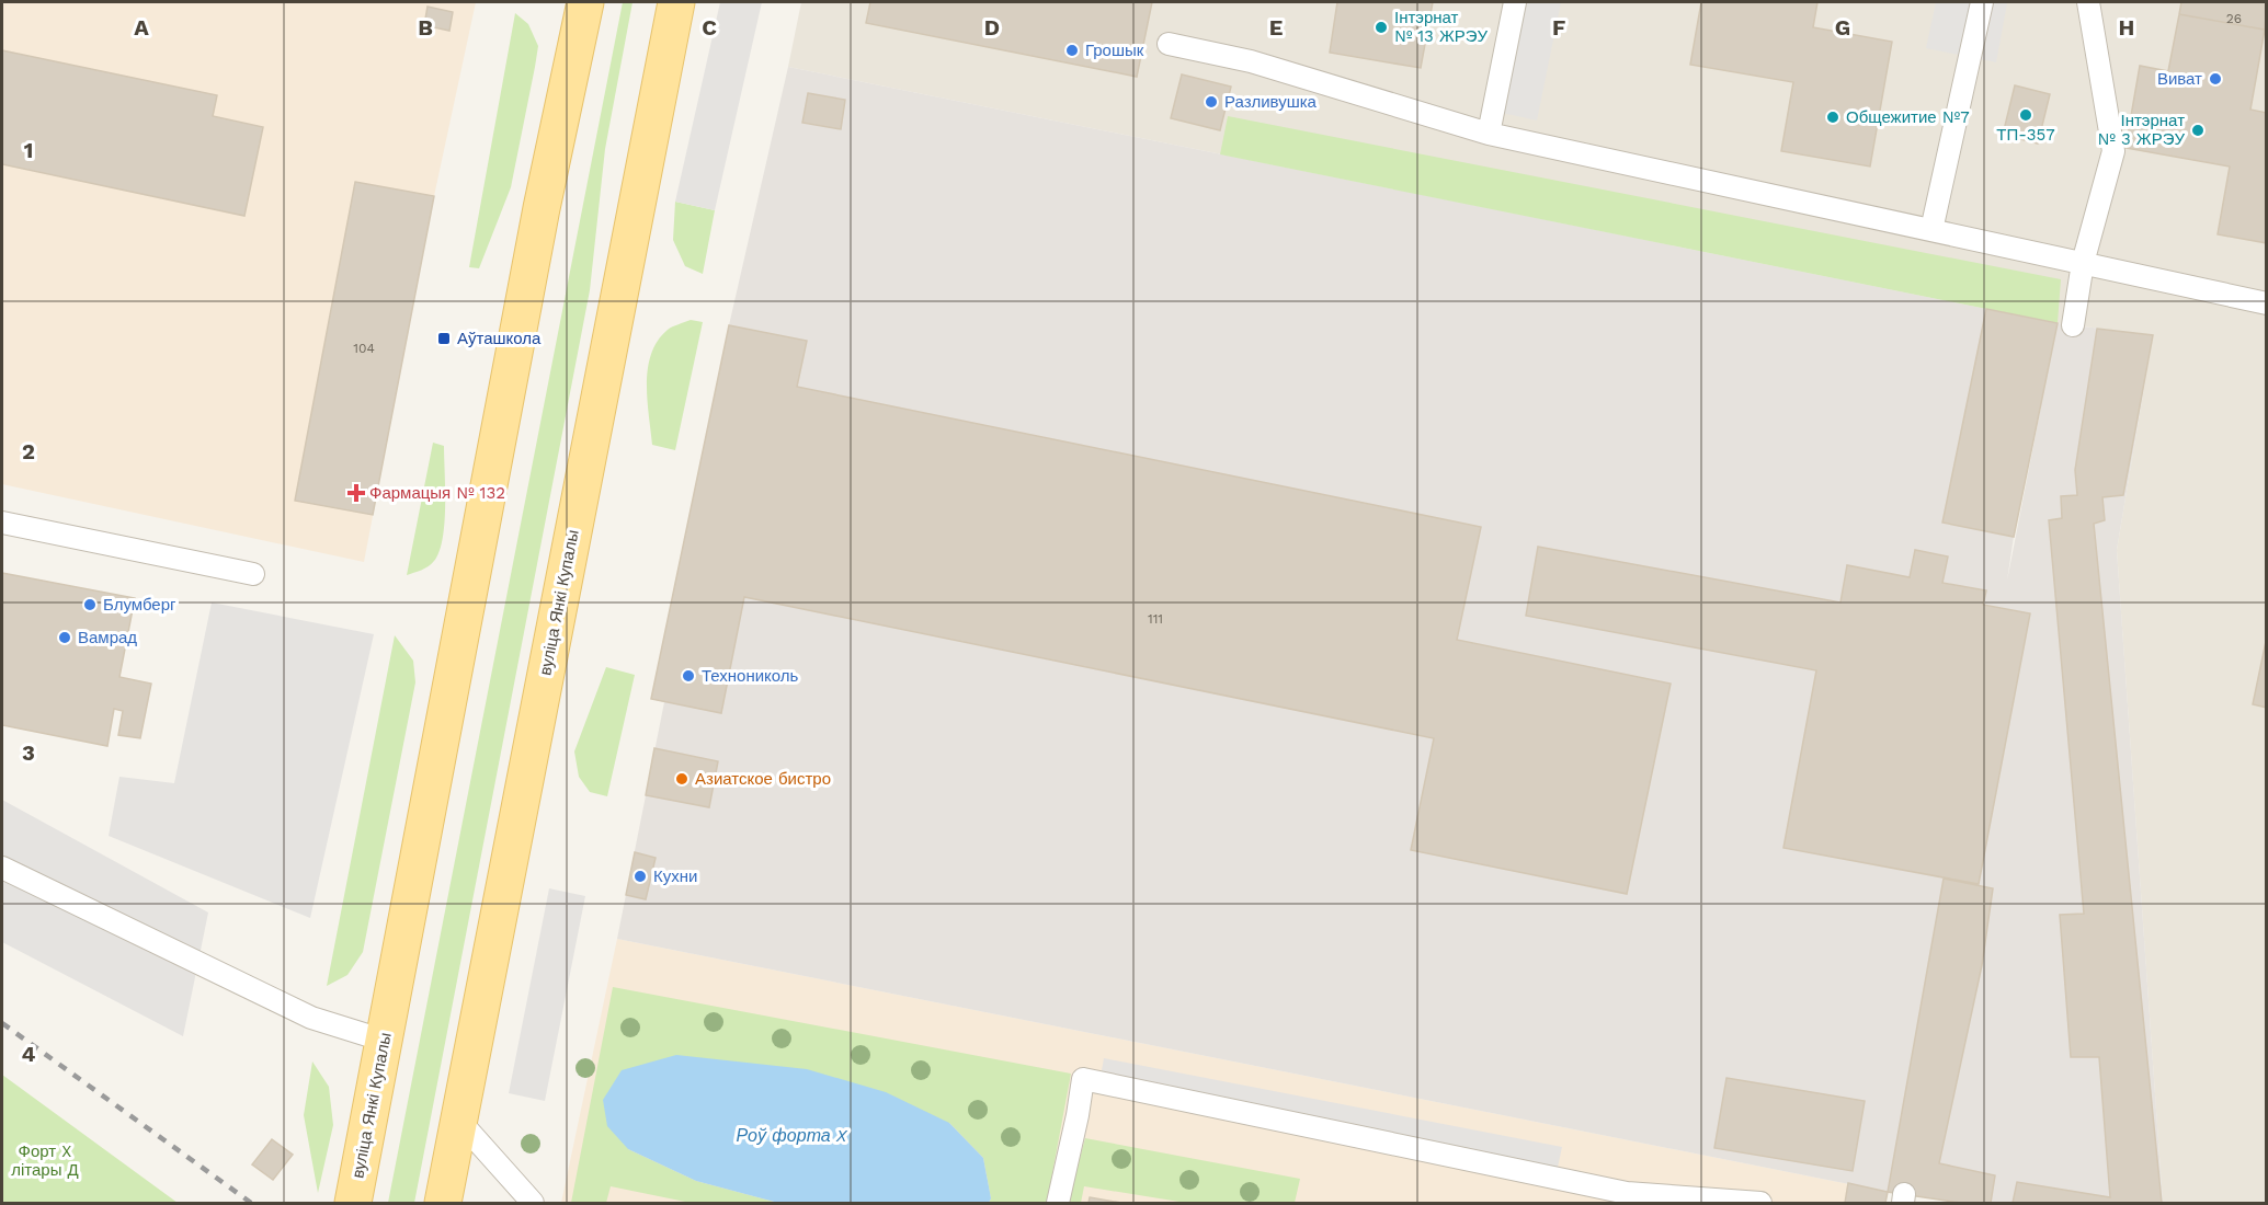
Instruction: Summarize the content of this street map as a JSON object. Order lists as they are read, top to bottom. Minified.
{"streets":{"main road":["вуліца Янкі Купалы"]},"water":["Роў форта X"],"parks":["Форт X літары Д"],"places":{"other":["Інтэрнат № 13 ЖРЭУ","Грошык","Виват","Разливушка","ТП-357","Общежитие №7","Інтэрнат № 3 ЖРЭУ","Блумберг","Вамрад","Технониколь","Азиатское бистро","Кухни"],"transit":["Аўташкола"],"health":["Фармацыя № 132"]},"house_numbers":["26","104","111"],"grid":{"columns":["A","B","C","D","E","F","G","H"],"rows":["1","2","3","4"]}}
